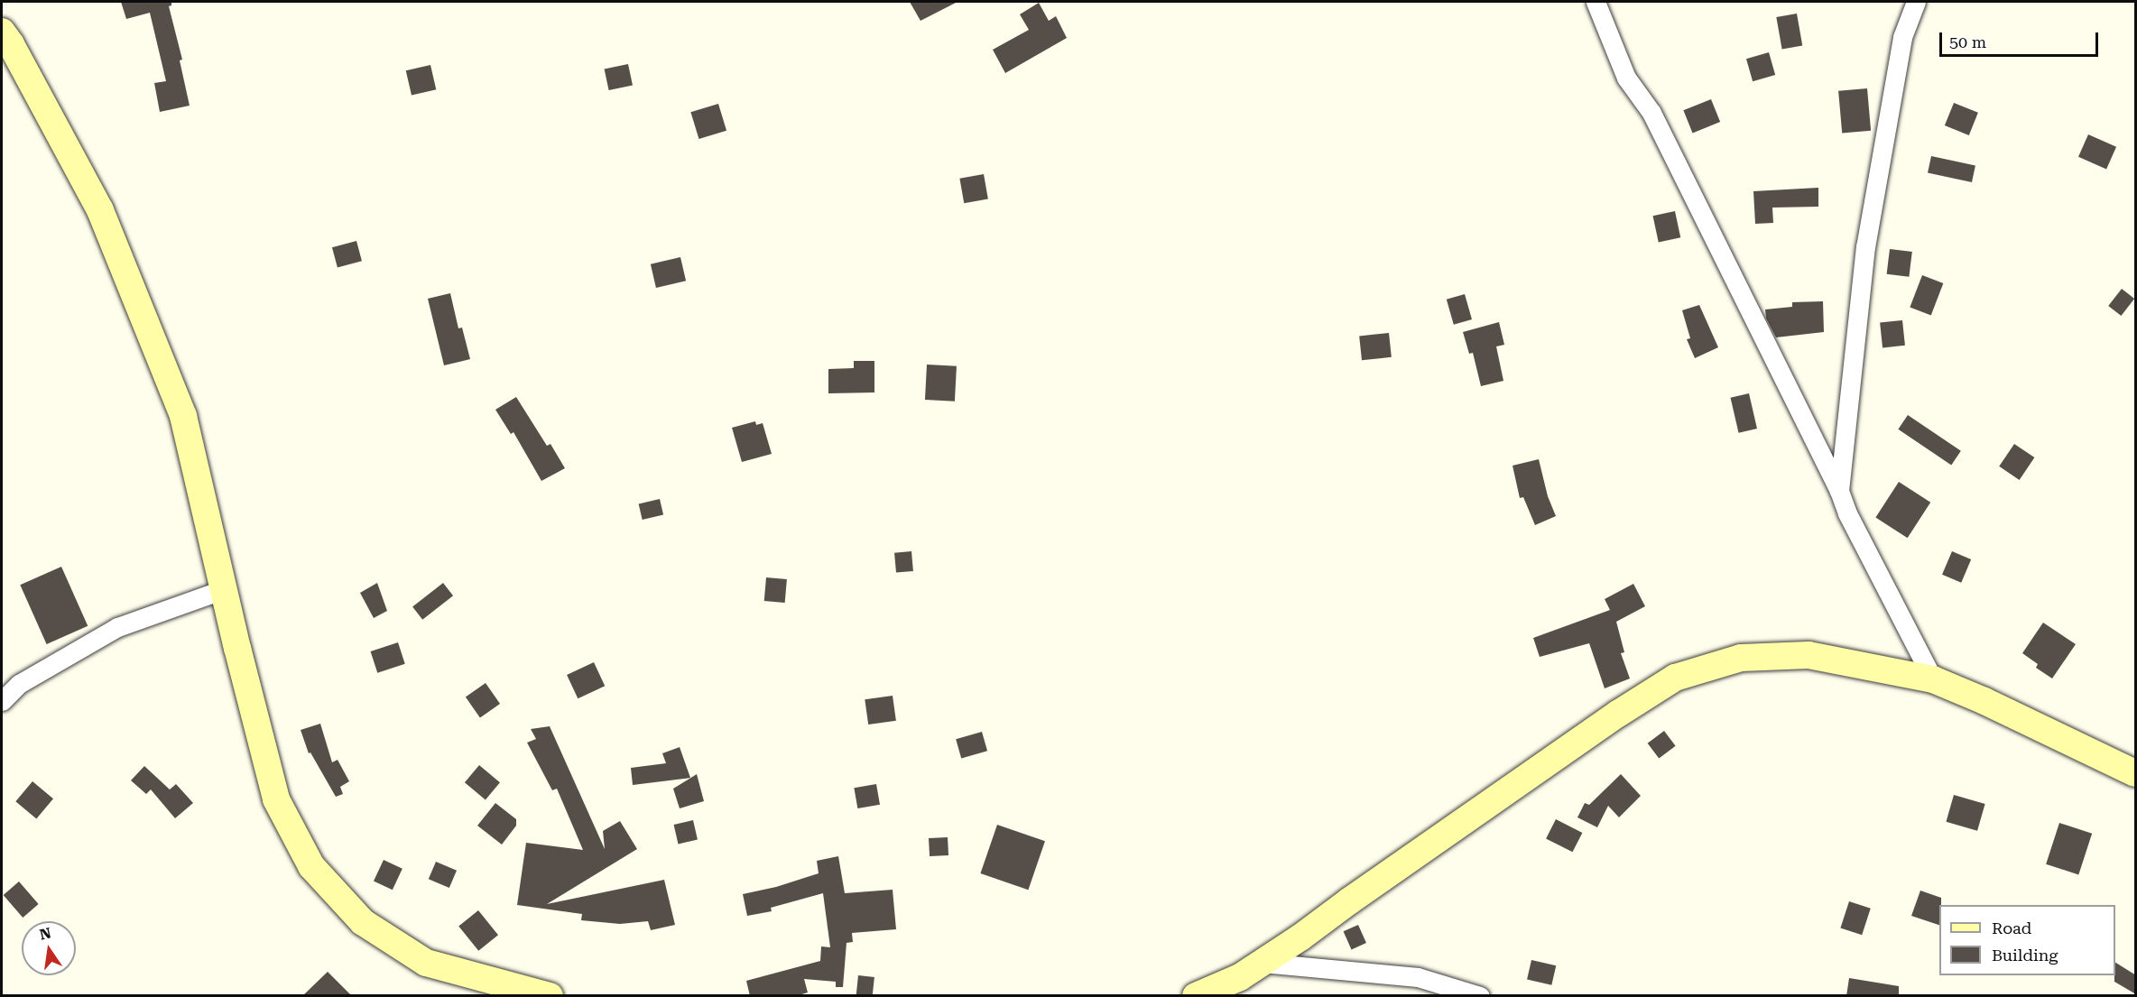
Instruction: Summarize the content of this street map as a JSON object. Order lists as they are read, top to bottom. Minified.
{"legend":["Road","Building"],"scale_bar":"50 m","north":"top"}
